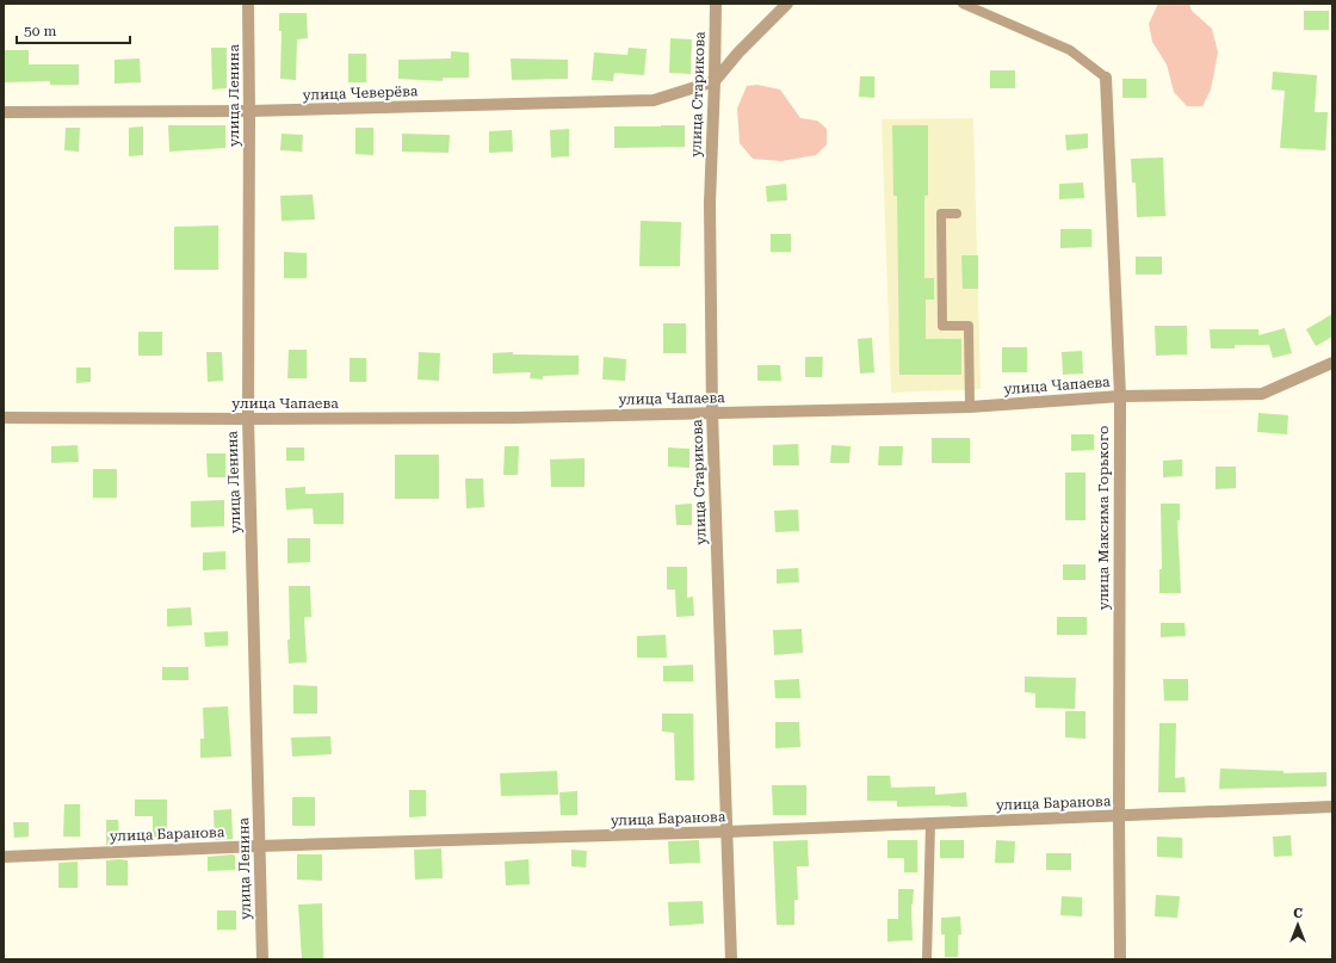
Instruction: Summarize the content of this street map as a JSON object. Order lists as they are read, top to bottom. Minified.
{"streets":{"street":["улица Чеверёва","улица Старикова","улица Ленина","улица Чапаева","улица Максима Горького","улица Баранова"]},"crossings":[["улица Чеверёва","улица Старикова"],["улица Чеверёва","улица Ленина"],["улица Старикова","улица Чапаева"],["улица Старикова","улица Баранова"],["улица Ленина","улица Чапаева"],["улица Ленина","улица Баранова"],["улица Чапаева","улица Максима Горького"],["улица Максима Горького","улица Баранова"]],"scale_bar":"50 m","north":"top"}
